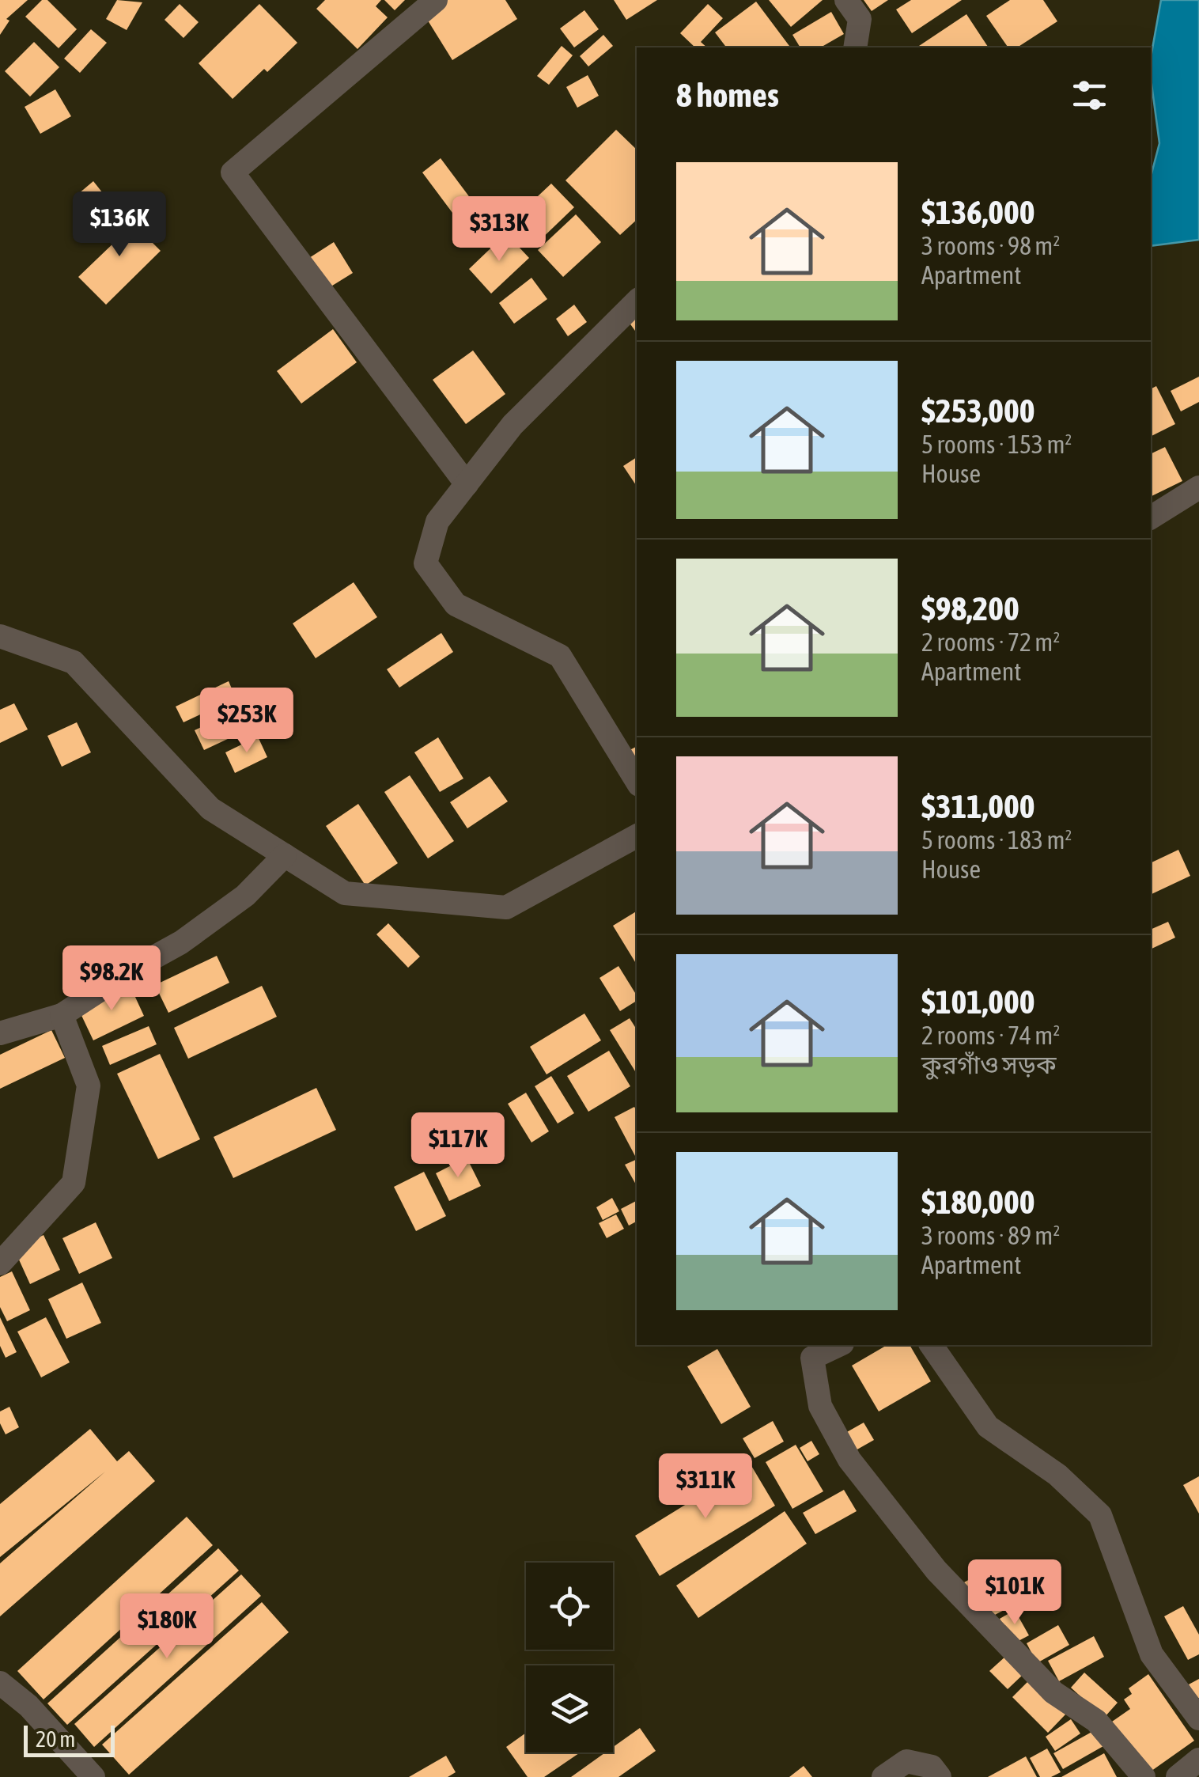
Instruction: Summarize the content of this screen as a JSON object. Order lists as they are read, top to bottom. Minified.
{"scale_bar":"20 m","page":{"heading":"8 homes","list":[{"name":"$136,000","note":"3 rooms · 98 m² · Apartment"},{"name":"$253,000","note":"5 rooms · 153 m² · House"},{"name":"$98,200","note":"2 rooms · 72 m² · Apartment"},{"name":"$311,000","note":"5 rooms · 183 m² · House"},{"name":"$101,000","note":"2 rooms · 74 m² · কুরগাঁও সড়ক"},{"name":"$180,000","note":"3 rooms · 89 m² · Apartment"}],"price":["$136K","$313K","$253K","$98.2K","$117K","$311K","$101K","$180K"],"scale":"20 m"}}
